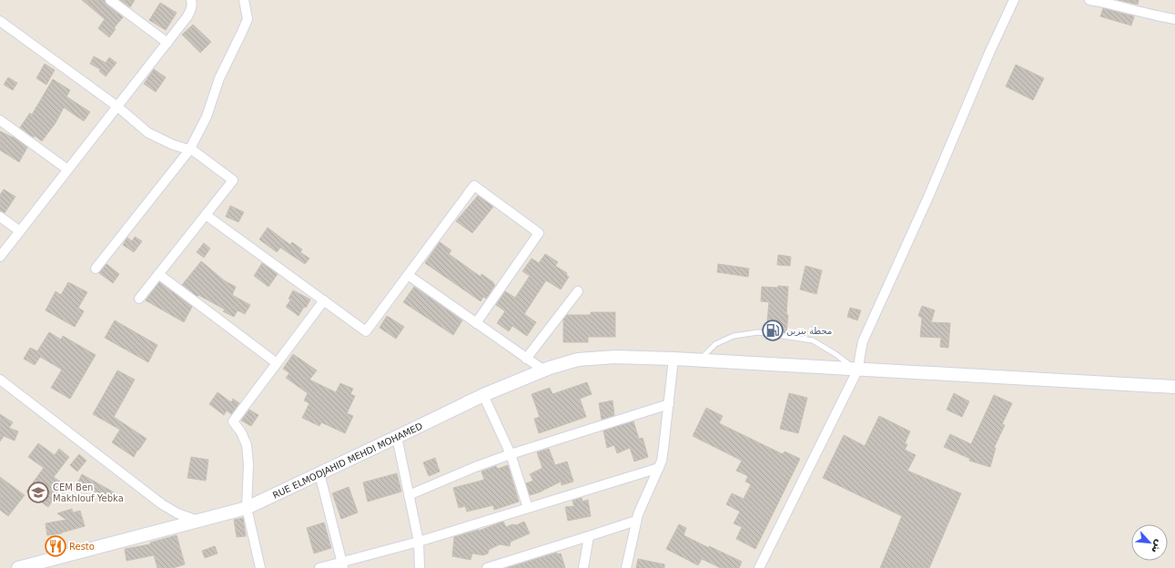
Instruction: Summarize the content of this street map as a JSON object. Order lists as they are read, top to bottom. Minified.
{"streets":{"main road":["RUE ELMODJAHID MEHDI MOHAMED"]},"places":{"fuel station":["محطة بنزين"],"school or university":["CEM Ben Makhlouf Yebka"],"restaurant":["Resto"]},"north":"bottom right"}
